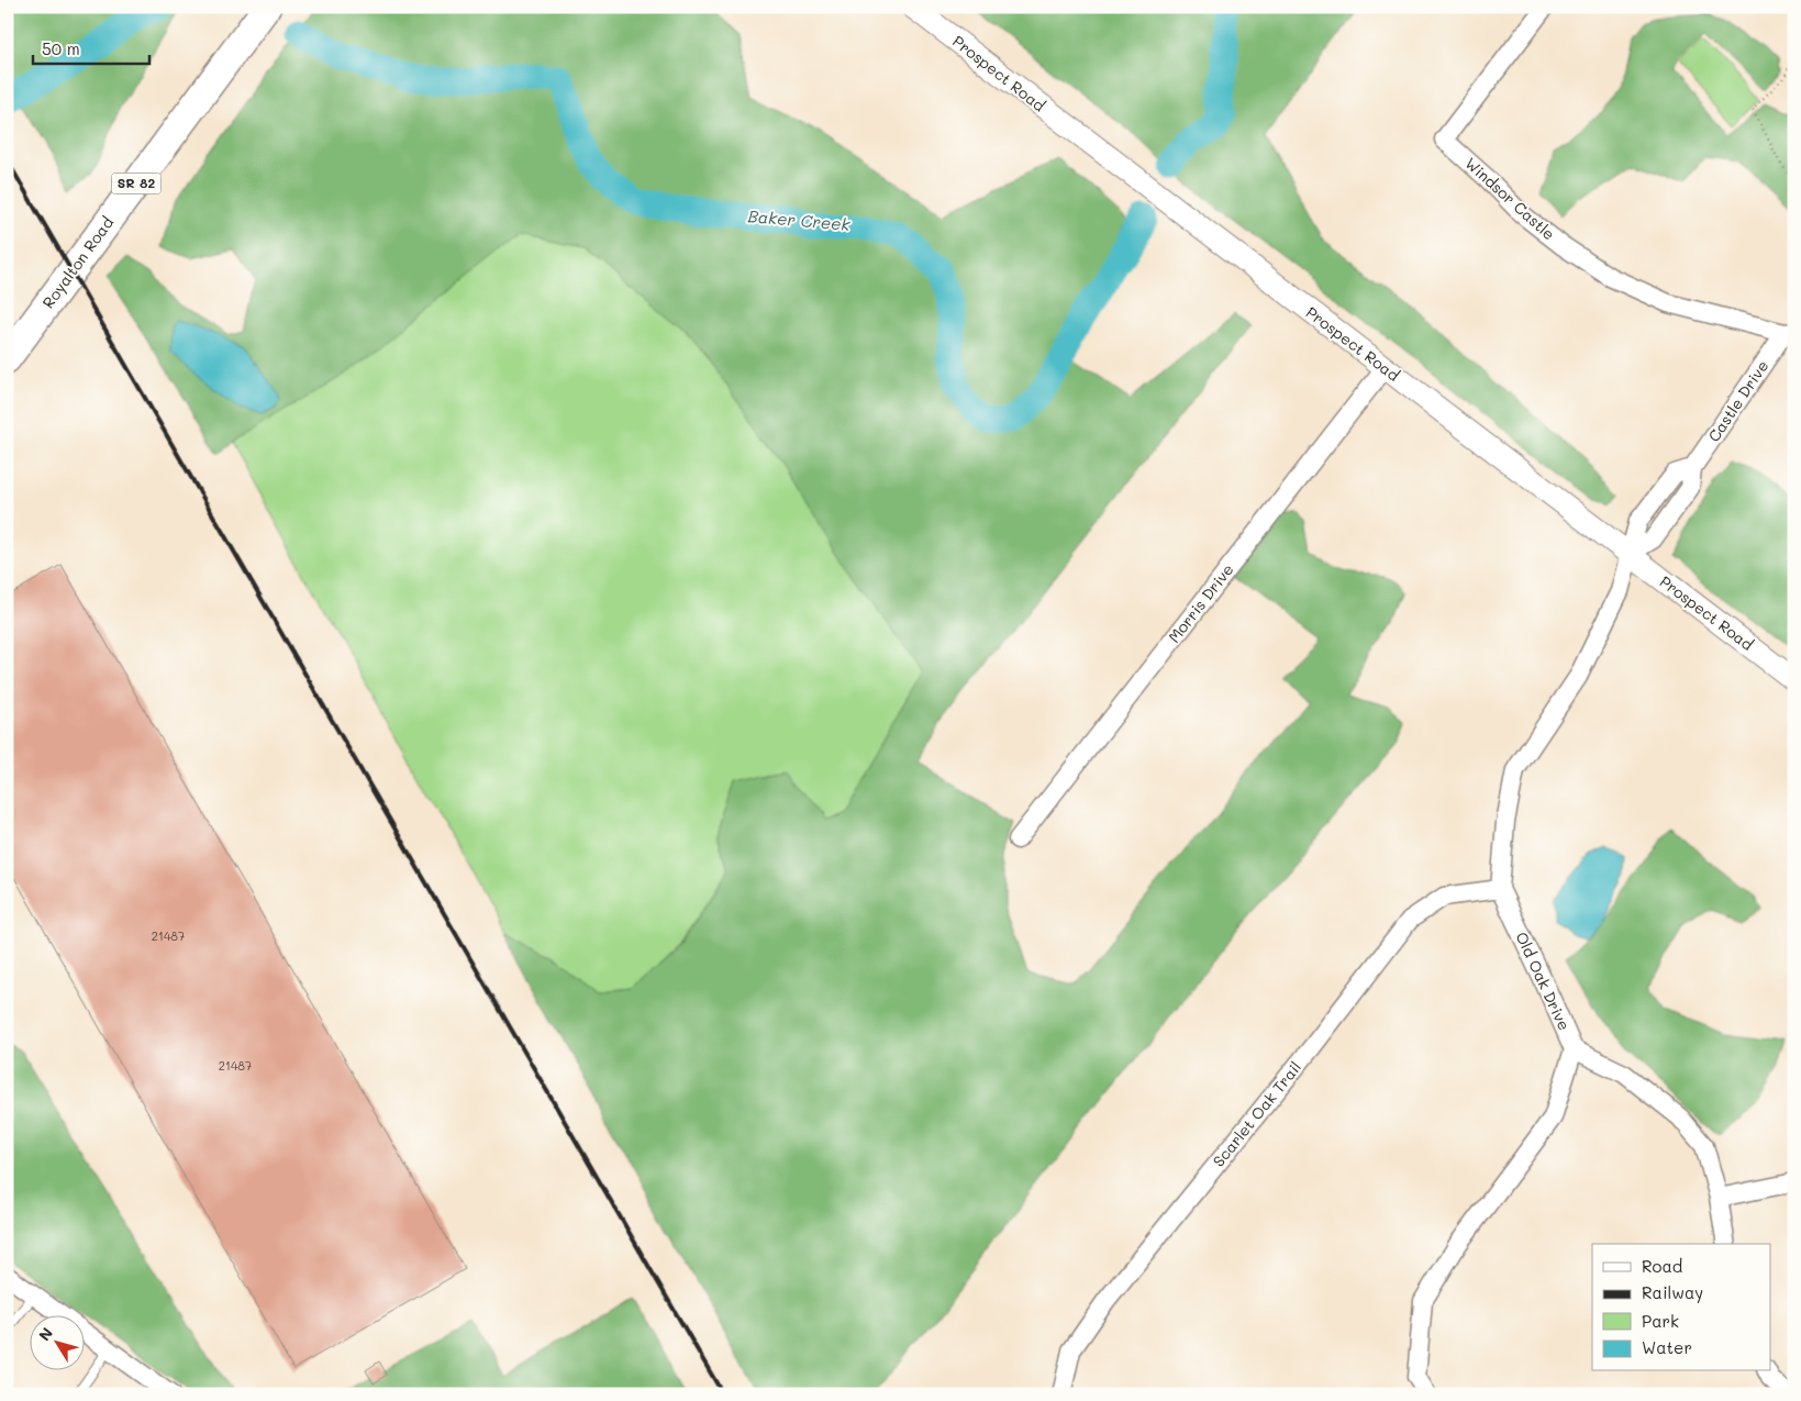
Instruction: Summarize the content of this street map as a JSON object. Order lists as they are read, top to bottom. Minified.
{"streets":{"main road":["SR 82","Royalton Road"],"street":["Prospect Road","Windsor Castle","Castle Drive","Morris Drive","Old Oak Drive","Scarlet Oak Trail"]},"crossings":[["Prospect Road","Castle Drive"],["Prospect Road","Morris Drive"],["Prospect Road","Old Oak Drive"],["Windsor Castle","Castle Drive"],["Castle Drive","Old Oak Drive"],["Old Oak Drive","Scarlet Oak Trail"]],"water":["Baker Creek"],"house_numbers":["21487","21487"],"legend":["Road","Railway","Park","Water"],"scale_bar":"50 m","north":"top left"}
